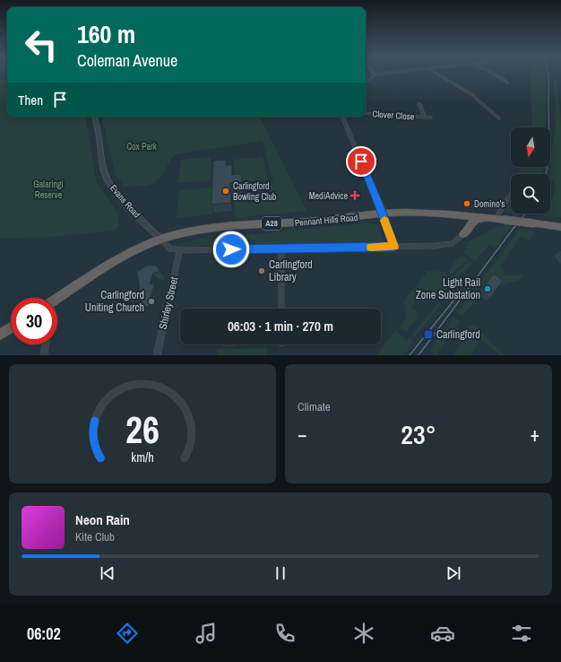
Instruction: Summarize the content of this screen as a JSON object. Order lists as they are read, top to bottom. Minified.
{"streets":{"highway":["Pennant Hills Road","A28"],"street":["Clover Close","Evans Road","Shirley Street"]},"crossings":[["Evans Road","Pennant Hills Road"]],"parks":["Cox Park","Galaringi Reserve"],"places":{"other":["Carlingford Bowling Club","Domino's","Carlingford Library","Light Rail Zone Substation","Carlingford Uniting Church"],"health":["MediAdvice"],"transit":["Carlingford"]},"north":"bottom","page":{"turn":["160 m","Coleman Avenue"],"then":"Then","limit":"30","trip":"06:03 · 1 min · 270 m","tile":"Climate","heat":["−","23°","+"],"song":["Neon Rain","Kite Club"],"tabs":"06:02","gauge":["26","km/h"]}}
